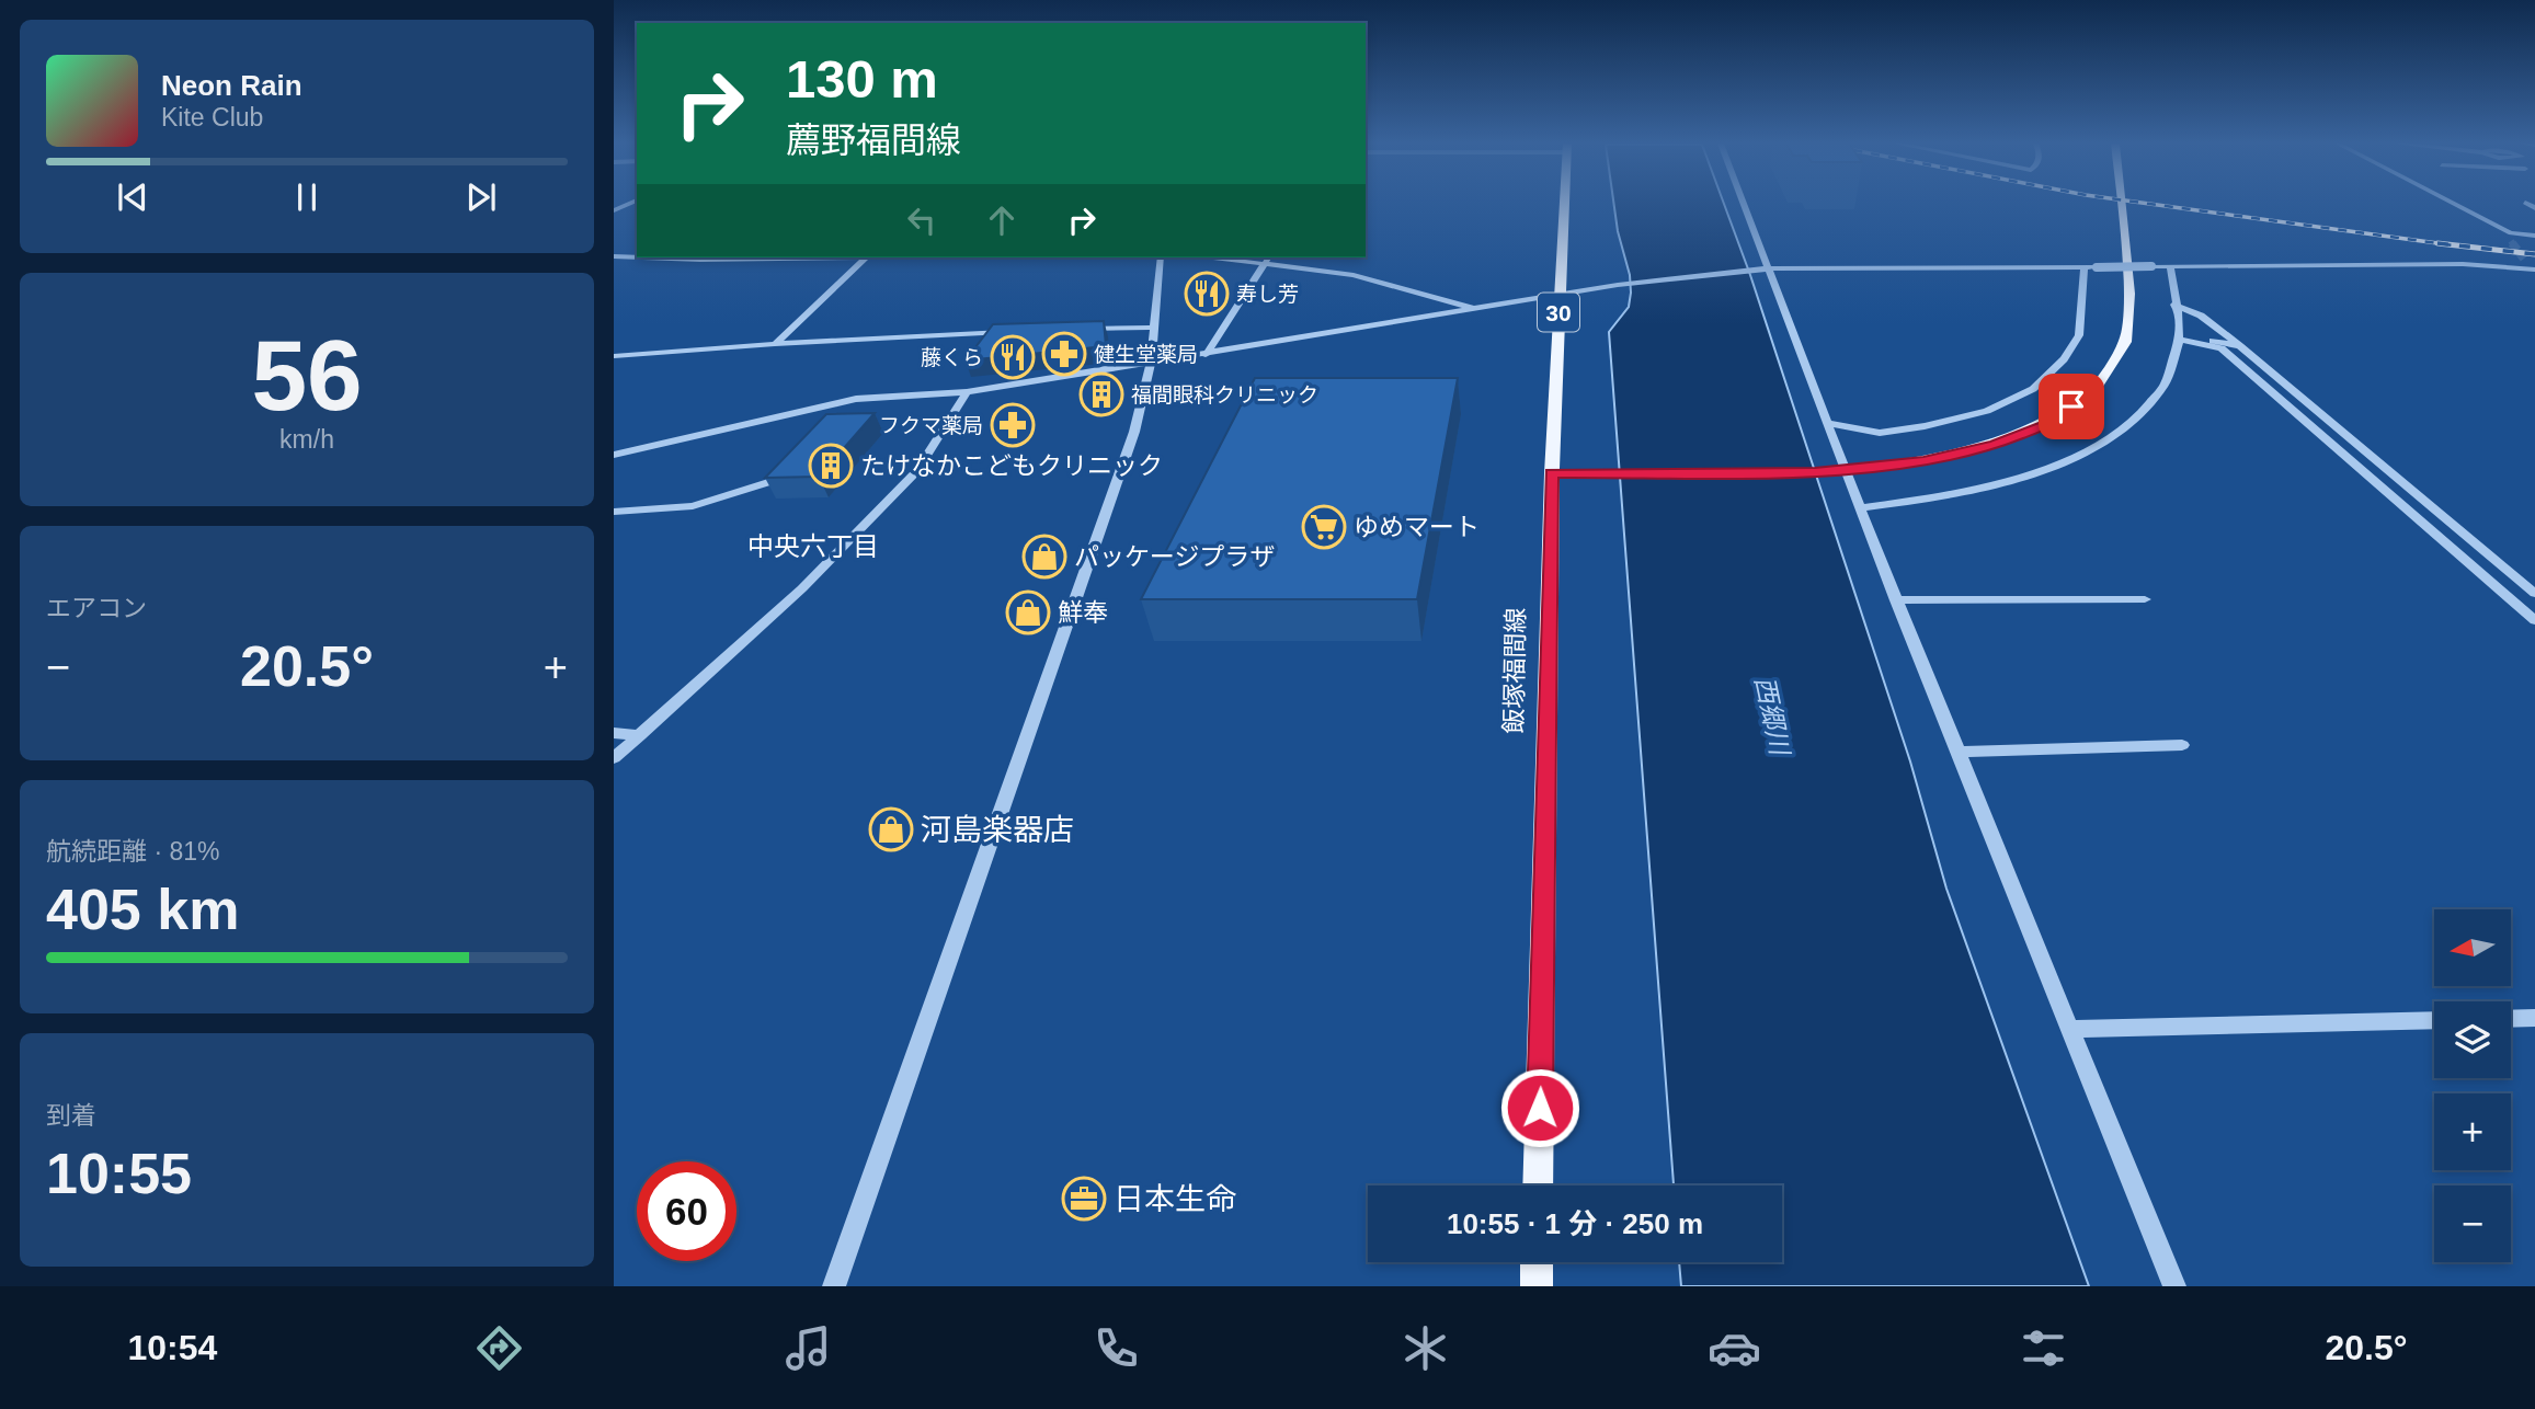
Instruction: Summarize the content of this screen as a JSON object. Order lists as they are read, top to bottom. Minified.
{"streets":{"main road":["30","飯塚福間線"]},"districts":["中央六丁目"],"water":["西郷川"],"places":{"restaurant":["寿し芳","藤くら"],"pharmacy":["健生堂薬局","フクマ薬局"],"building":["福間眼科クリニック","たけなかこどもクリニック"],"supermarket":["ゆめマート"],"shop":["パッケージプラザ","鮮奉","河島楽器店"],"office":["日本生命"]},"north":"left","page":{"turn":["130 m","薦野福間線"],"song":["Neon Rain","Kite Club"],"tile":[["56","km/h"],"エアコン",["航続距離 · 81%","405 km"],["到着","10:55"]],"heat":["−","20.5°","+"],"map_buttons":["+","−"],"limit":"60","trip":"10:55 · 1 分 · 250 m","tabs":["10:54","20.5°"]}}
